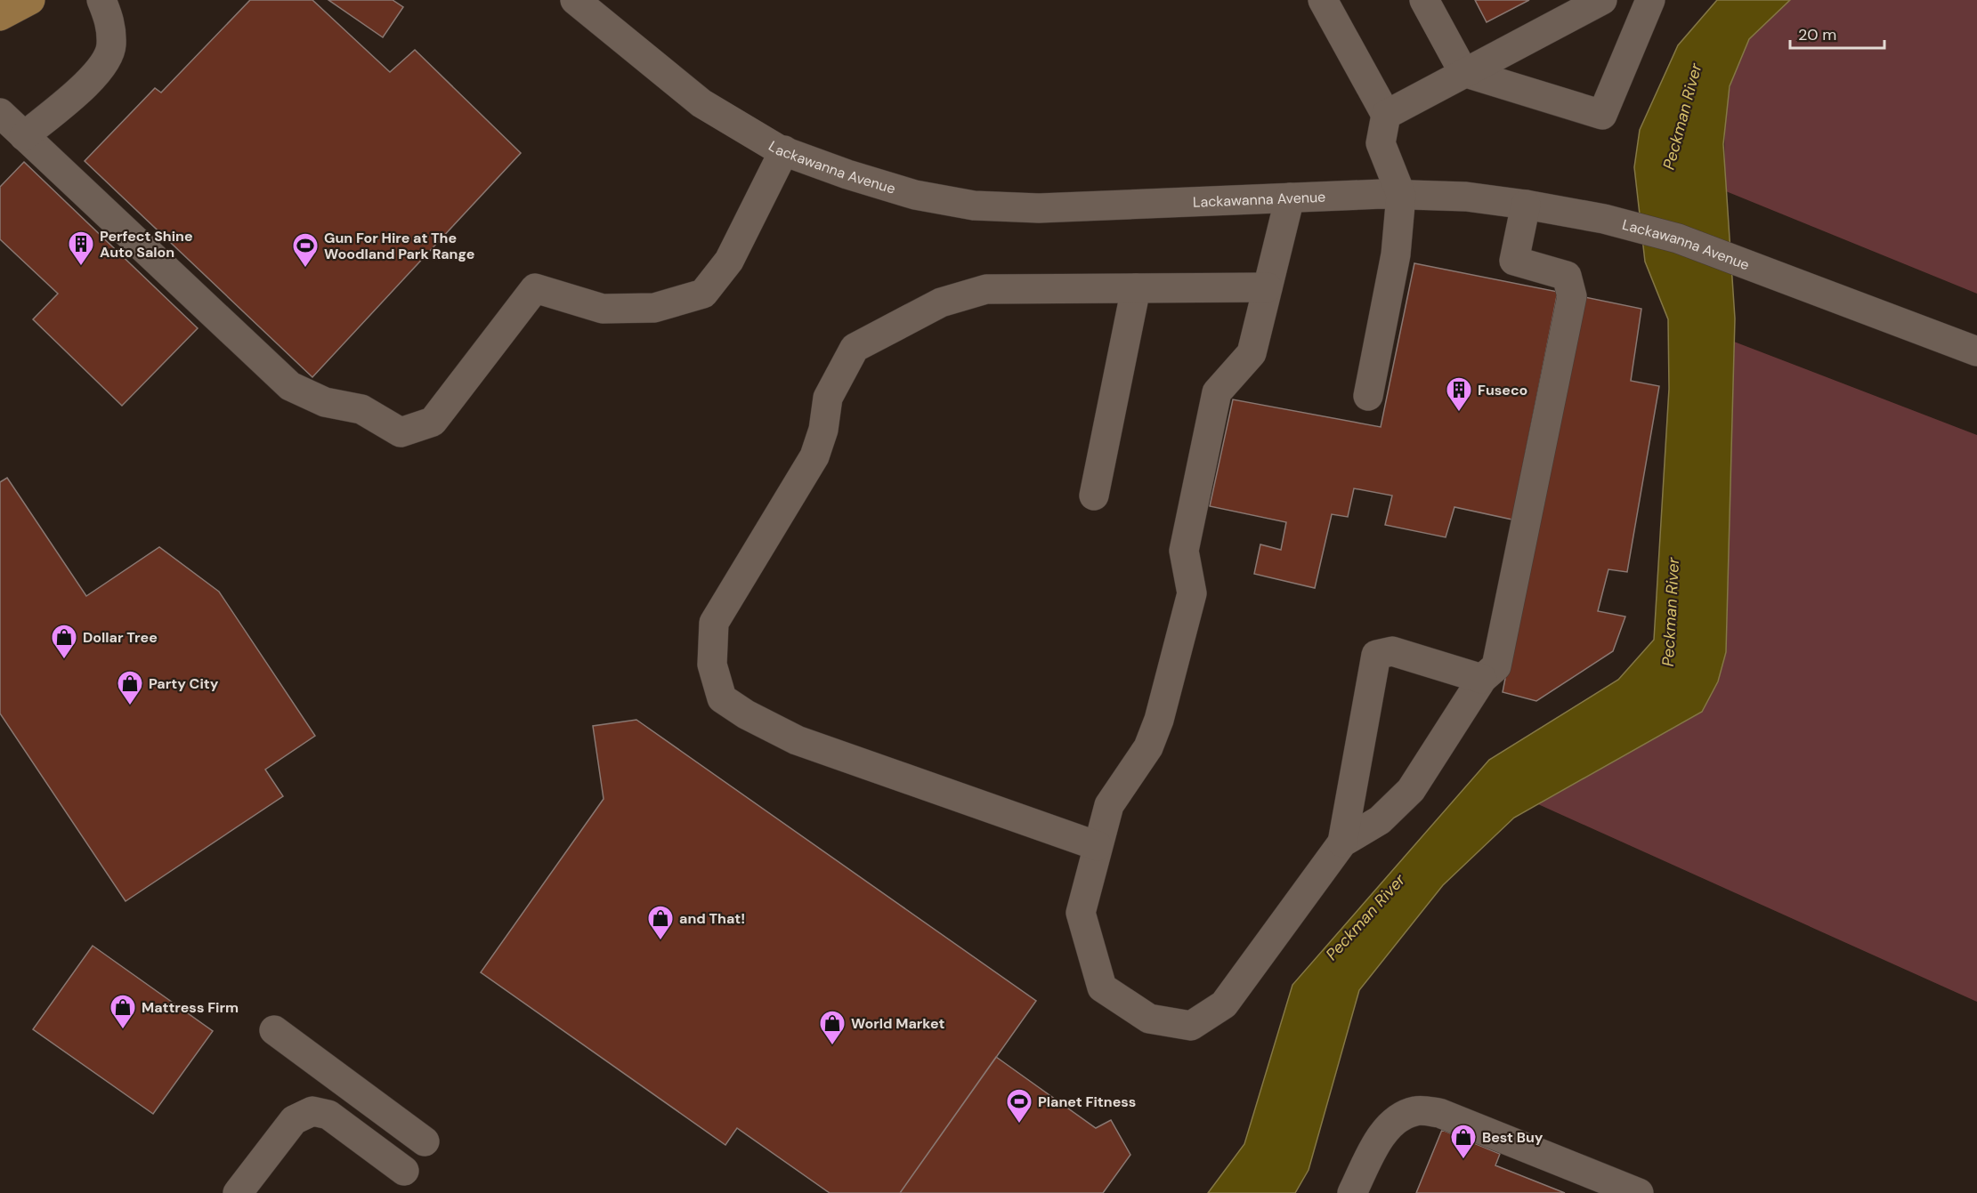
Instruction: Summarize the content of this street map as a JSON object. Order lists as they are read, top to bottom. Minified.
{"streets":{"street":["Lackawanna Avenue"]},"water":["Peckman River"],"places":{"building":["Perfect Shine Auto Salon","Fuseco"],"sports":["Gun For Hire at The Woodland Park Range","Planet Fitness"],"shop":["Dollar Tree","Party City","and That!","Mattress Firm","World Market","Best Buy"]},"scale_bar":"20 m"}
